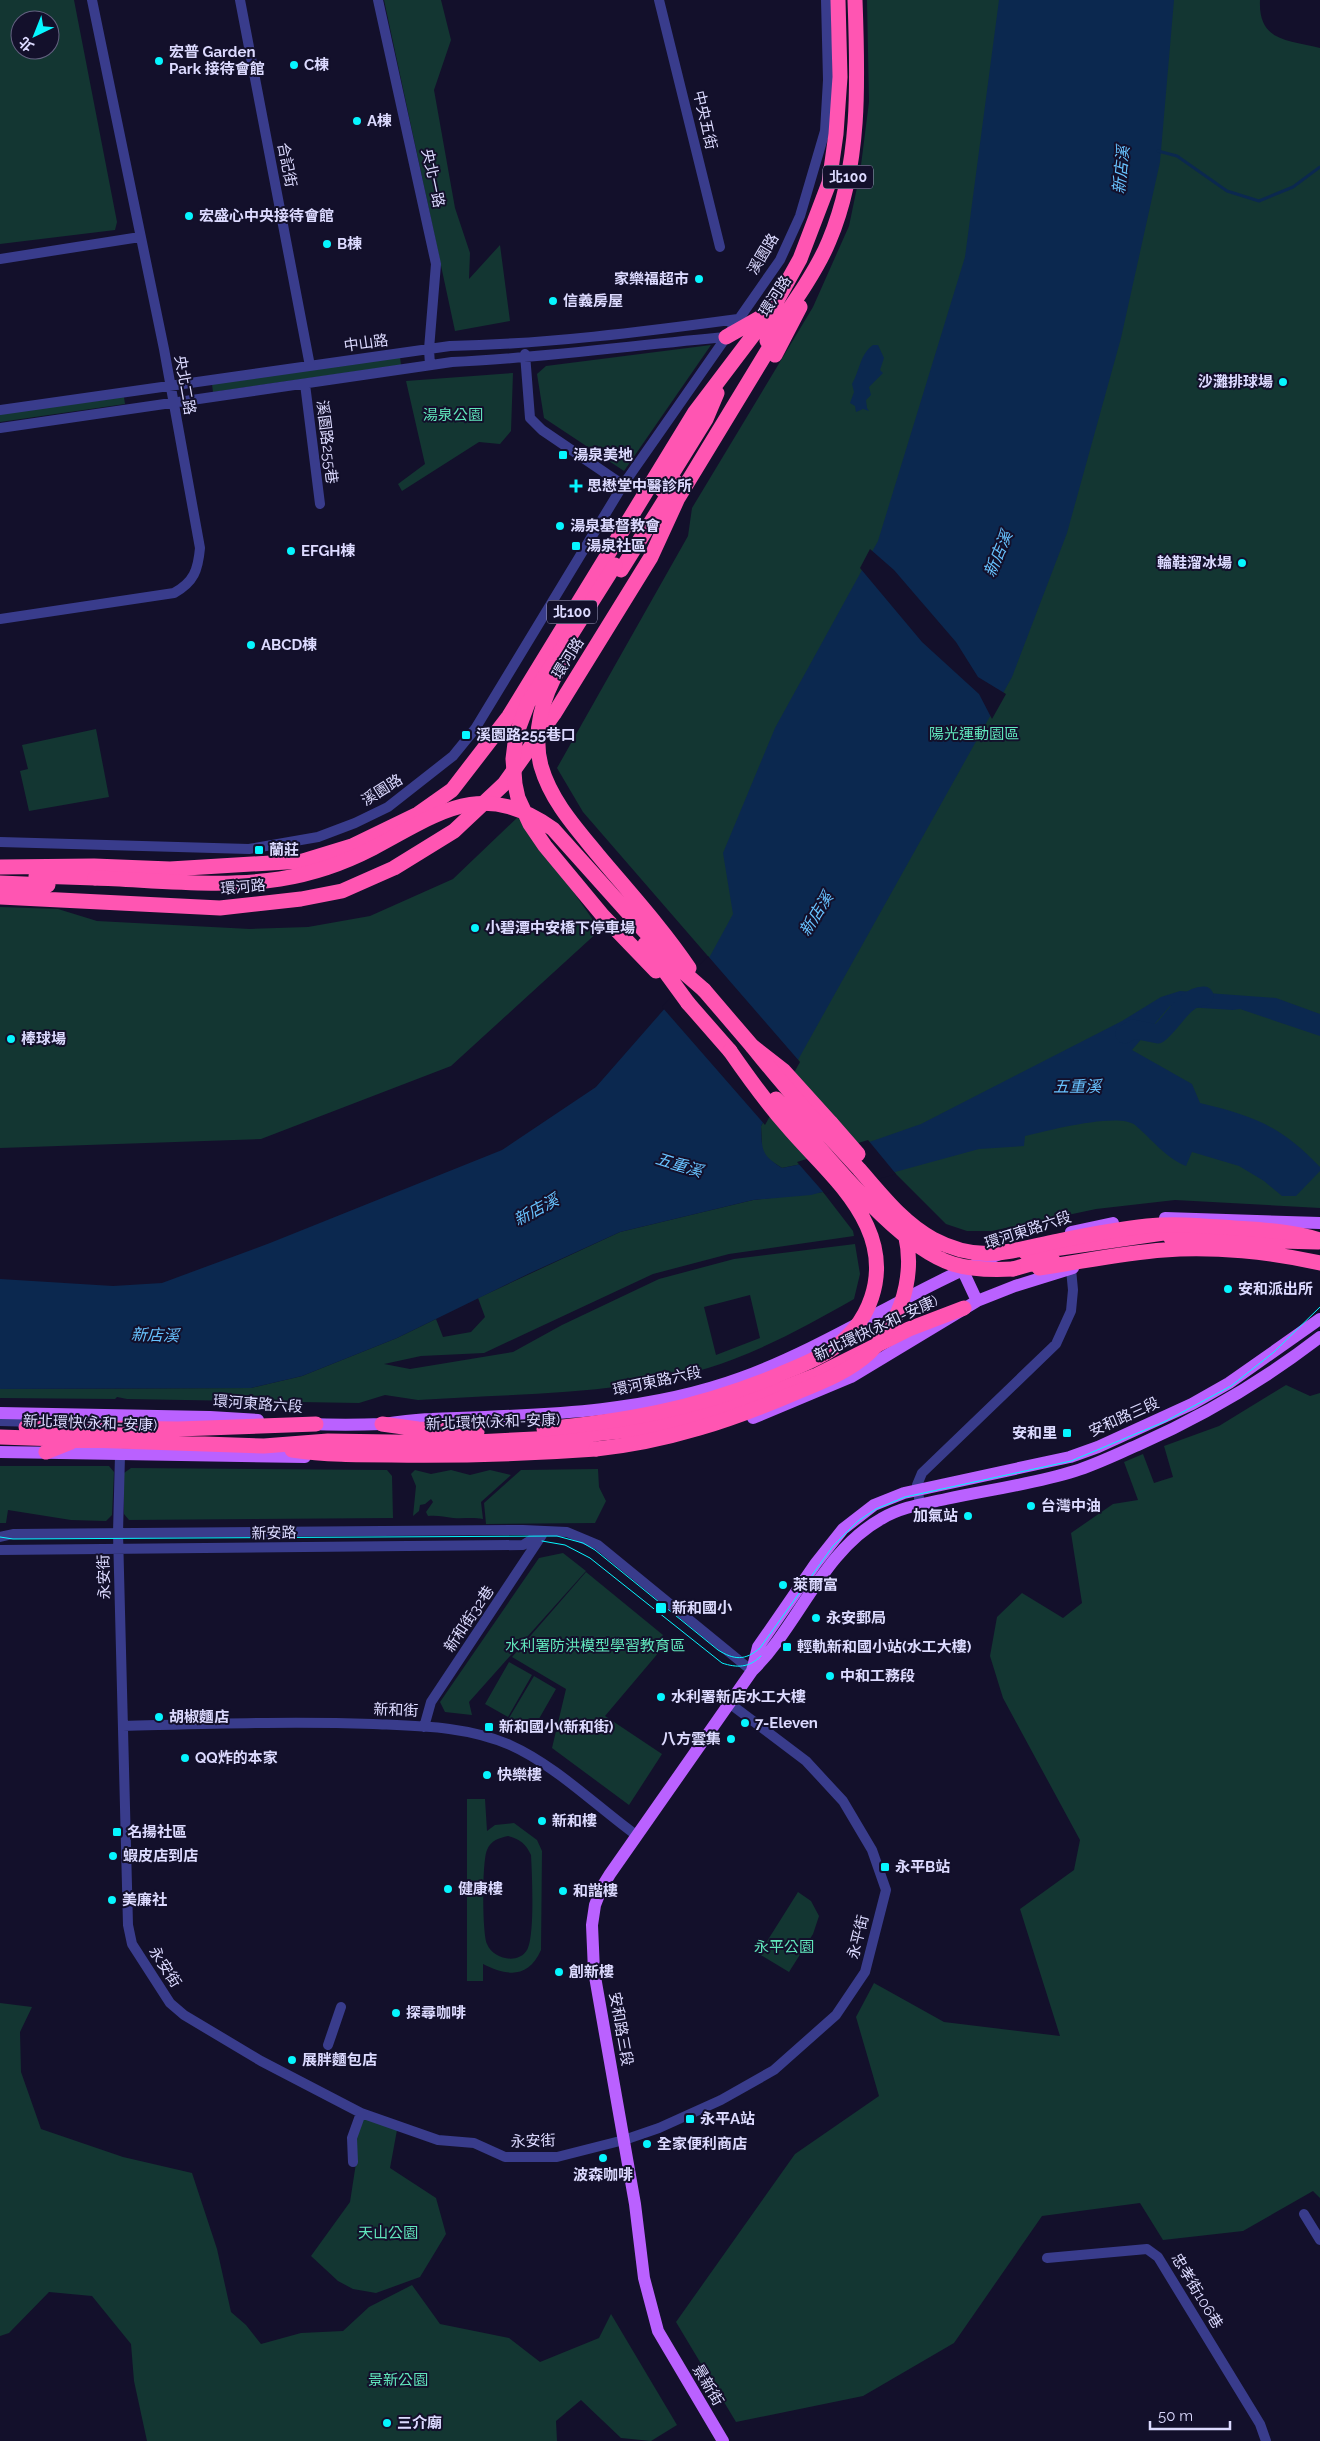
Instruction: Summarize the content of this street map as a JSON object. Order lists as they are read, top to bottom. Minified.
{"streets":{"highway":["北100","環河路","新北環快(永和-安康)"],"main road":["環河東路六段","安和路三段","景新街"],"street":["中央五街","合記街","央北一路","溪園路","中山路","央北二路","溪園路255巷","新安路","永安街","新和街32巷","新和街","永平街","忠孝街106巷"]},"crossings":[["合記街","中山路"],["央北一路","中山路"],["溪園路","環河路"],["溪園路","中山路"],["環河路","中山路"],["中山路","央北二路"],["中山路","溪園路255巷"],["環河東路六段","新北環快(永和-安康)"],["安和路三段","新安路"],["安和路三段","永安街"],["安和路三段","新和街"],["安和路三段","永平街"],["安和路三段","景新街"],["新安路","永安街"],["新安路","新和街32巷"],["永安街","新和街"],["永安街","永平街"],["新和街32巷","新和街"]],"water":["新店溪","五重溪"],"parks":["湯泉公園","陽光運動園區","水利署防洪模型學習教育區","永平公園","天山公園","景新公園"],"places":{"other":["宏普 Garden Park 接待會館","C棟","A棟","宏盛心中央接待會館","B棟","家樂福超市","信義房屋","沙灘排球場","湯泉基督教會","EFGH棟","輪鞋溜冰場","ABCD棟","小碧潭中安橋下停車場","棒球場","安和派出所","台灣中油","加氣站","萊爾富","永安郵局","中和工務段","水利署新店水工大樓","胡椒麵店","7-Eleven","八方雲集","QQ炸的本家","快樂樓","新和樓","蝦皮店到店","健康樓","和諧樓","美廉社","創新樓","探尋咖啡","展胖麵包店","全家便利商店","波森咖啡","三介廟"],"transit":["湯泉美地","湯泉社區","溪園路255巷口","蘭莊","安和里","新和國小","輕軌新和國小站(水工大樓)","新和國小(新和街)","名揚社區","永平B站","永平A站"],"health":["思懋堂中醫診所"]},"scale_bar":"50 m","north":"bottom left"}
